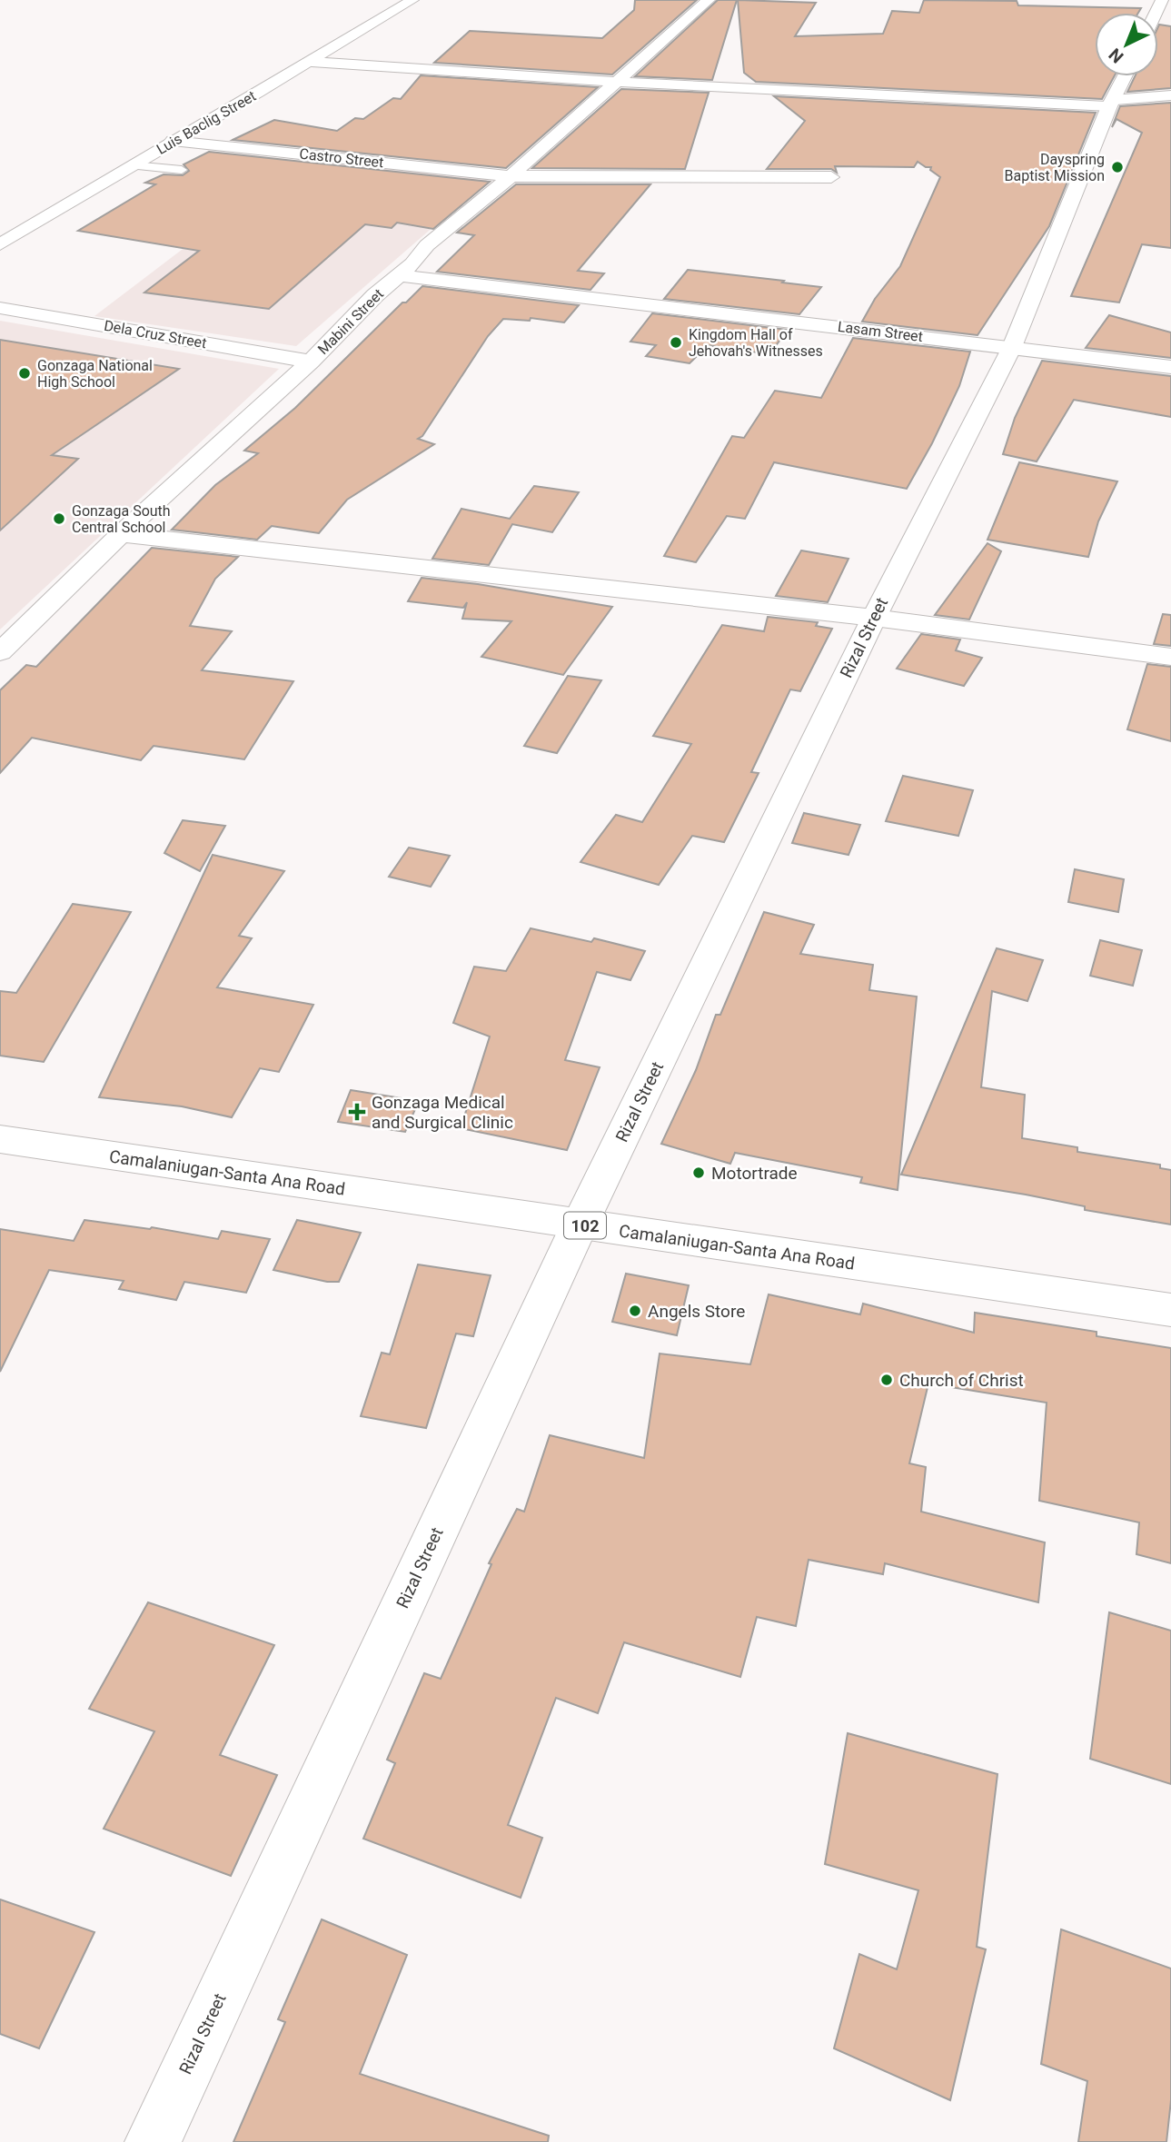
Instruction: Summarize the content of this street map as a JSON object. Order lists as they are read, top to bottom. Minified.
{"streets":{"street":["Luis Baclig Street","Castro Street","Mabini Street","Lasam Street","Dela Cruz Street","Rizal Street","Camalaniugan-Santa Ana Road","102"]},"crossings":[["Luis Baclig Street","Castro Street"],["Castro Street","Mabini Street"],["Mabini Street","Lasam Street"],["Mabini Street","Dela Cruz Street"],["Lasam Street","Rizal Street"],["Rizal Street","Camalaniugan-Santa Ana Road"]],"places":{"other":["Dayspring Baptist Mission","Kingdom Hall of Jehovah's Witnesses","Gonzaga National High School","Gonzaga South Central School","Motortrade","Angels Store","Church of Christ"],"health":["Gonzaga Medical and Surgical Clinic"]},"north":"bottom left"}
